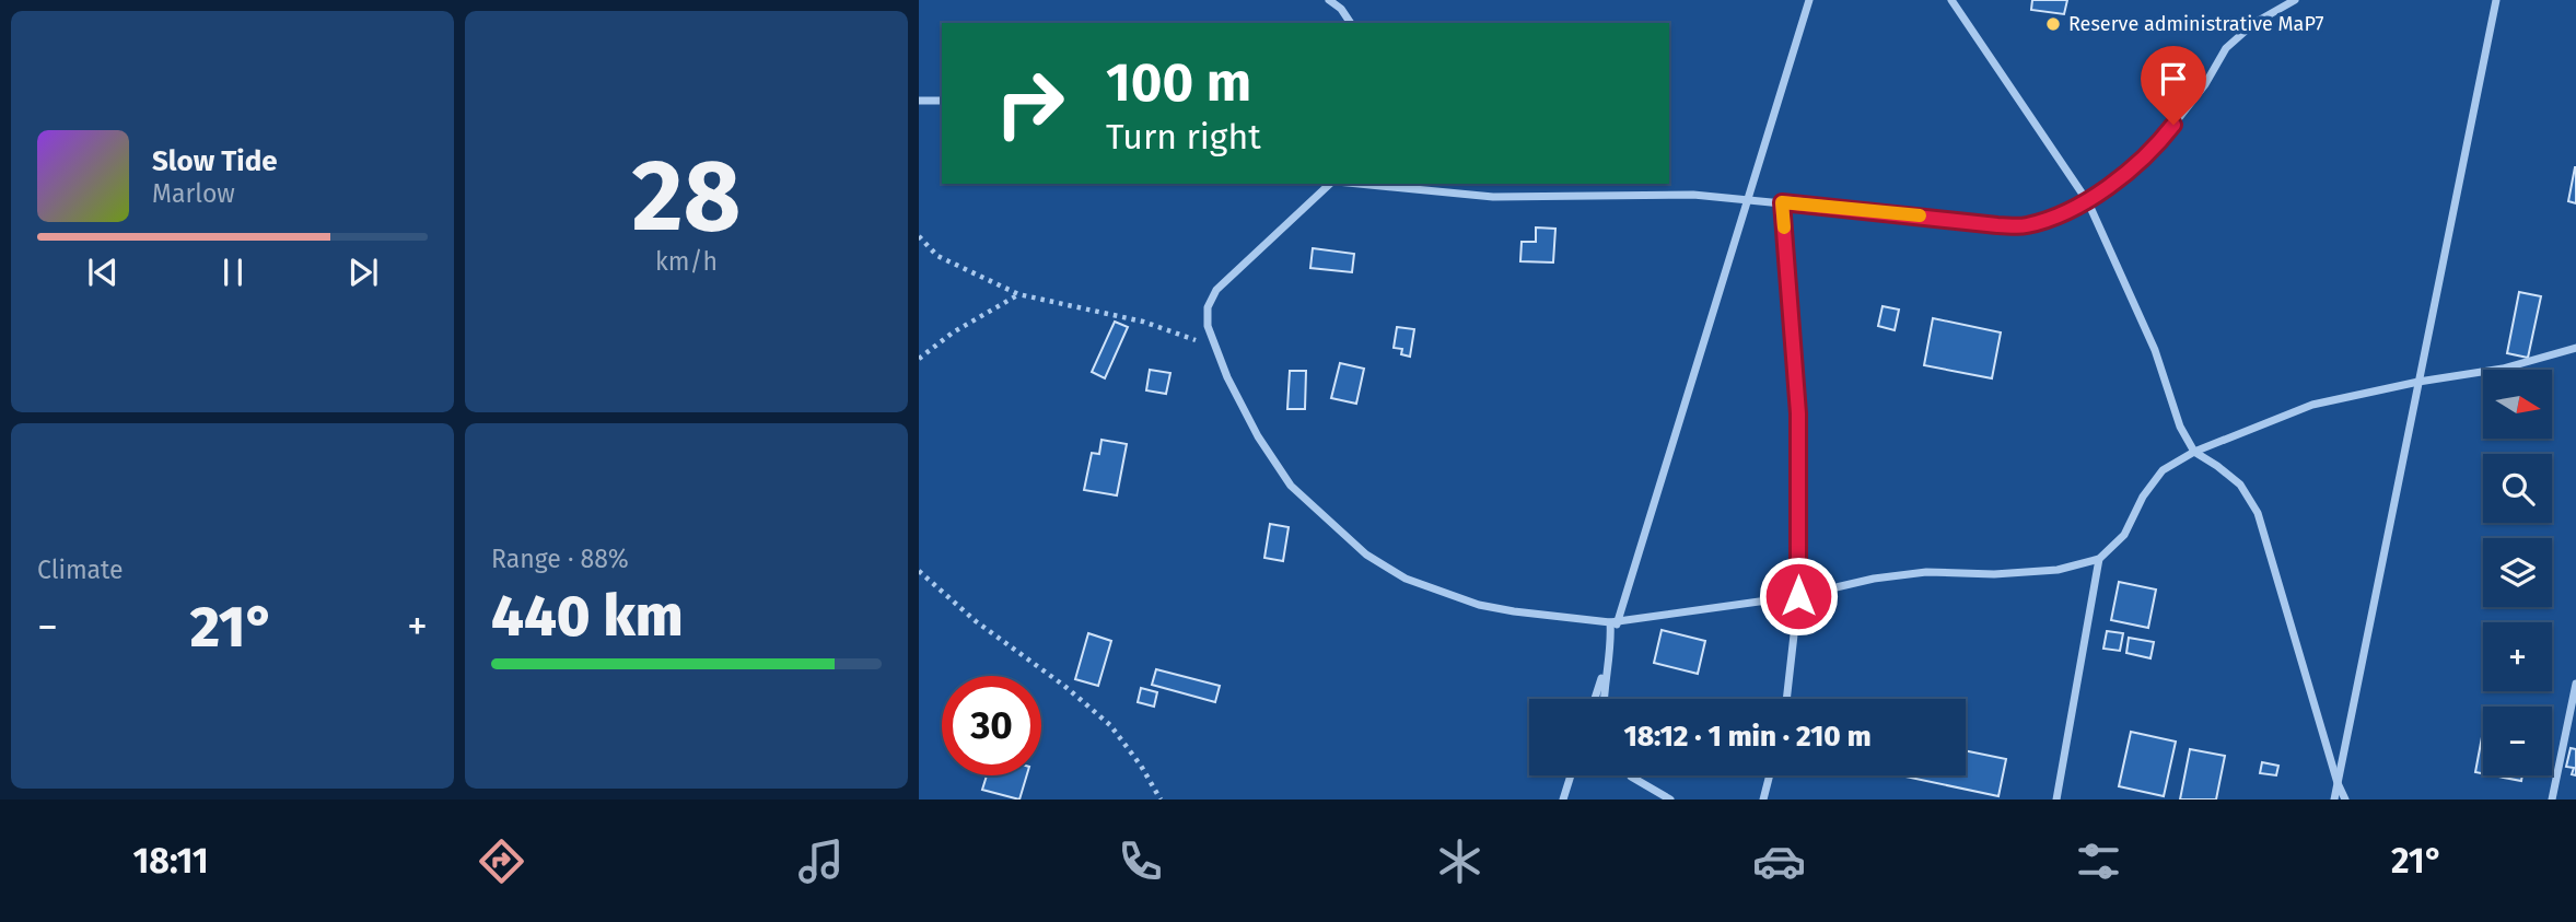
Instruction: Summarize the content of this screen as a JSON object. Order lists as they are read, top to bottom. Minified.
{"places":["Reserve administrative MaP7"],"north":"right","page":{"tile":[["28","km/h"],"Climate",["Range · 88%","440 km"]],"turn":["100 m","Turn right"],"song":["Slow Tide","Marlow"],"map_buttons":["+","−"],"heat":["−","21°","+"],"limit":"30","trip":"18:12 · 1 min · 210 m","tabs":["18:11","21°"]}}
